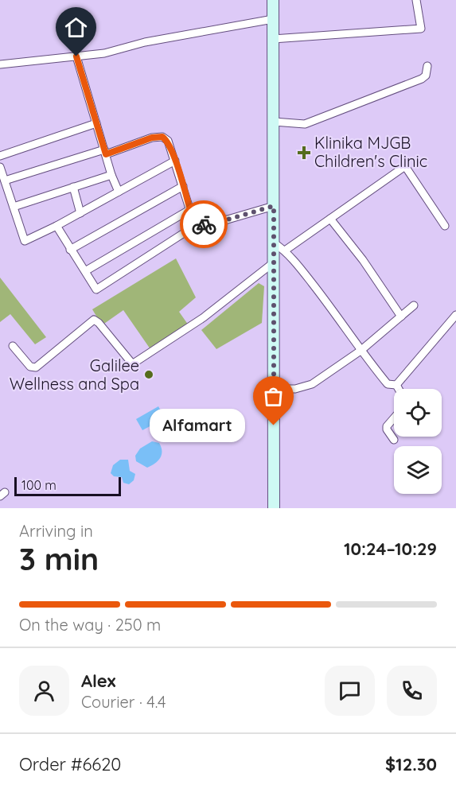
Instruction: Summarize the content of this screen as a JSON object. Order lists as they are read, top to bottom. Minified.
{"places":{"health":["Klinika MJGB Children's Clinic"],"other":["Galilee Wellness and Spa","Alfamart"]},"scale_bar":"100 m","page":{"bubble":"Alfamart","scale":"100 m","heading":["3 min","Arriving in","10:24–10:29"],"panel":["Alex","Courier · 4.4","Order #6620","$12.30"],"bar":"On the way · 250 m"}}
